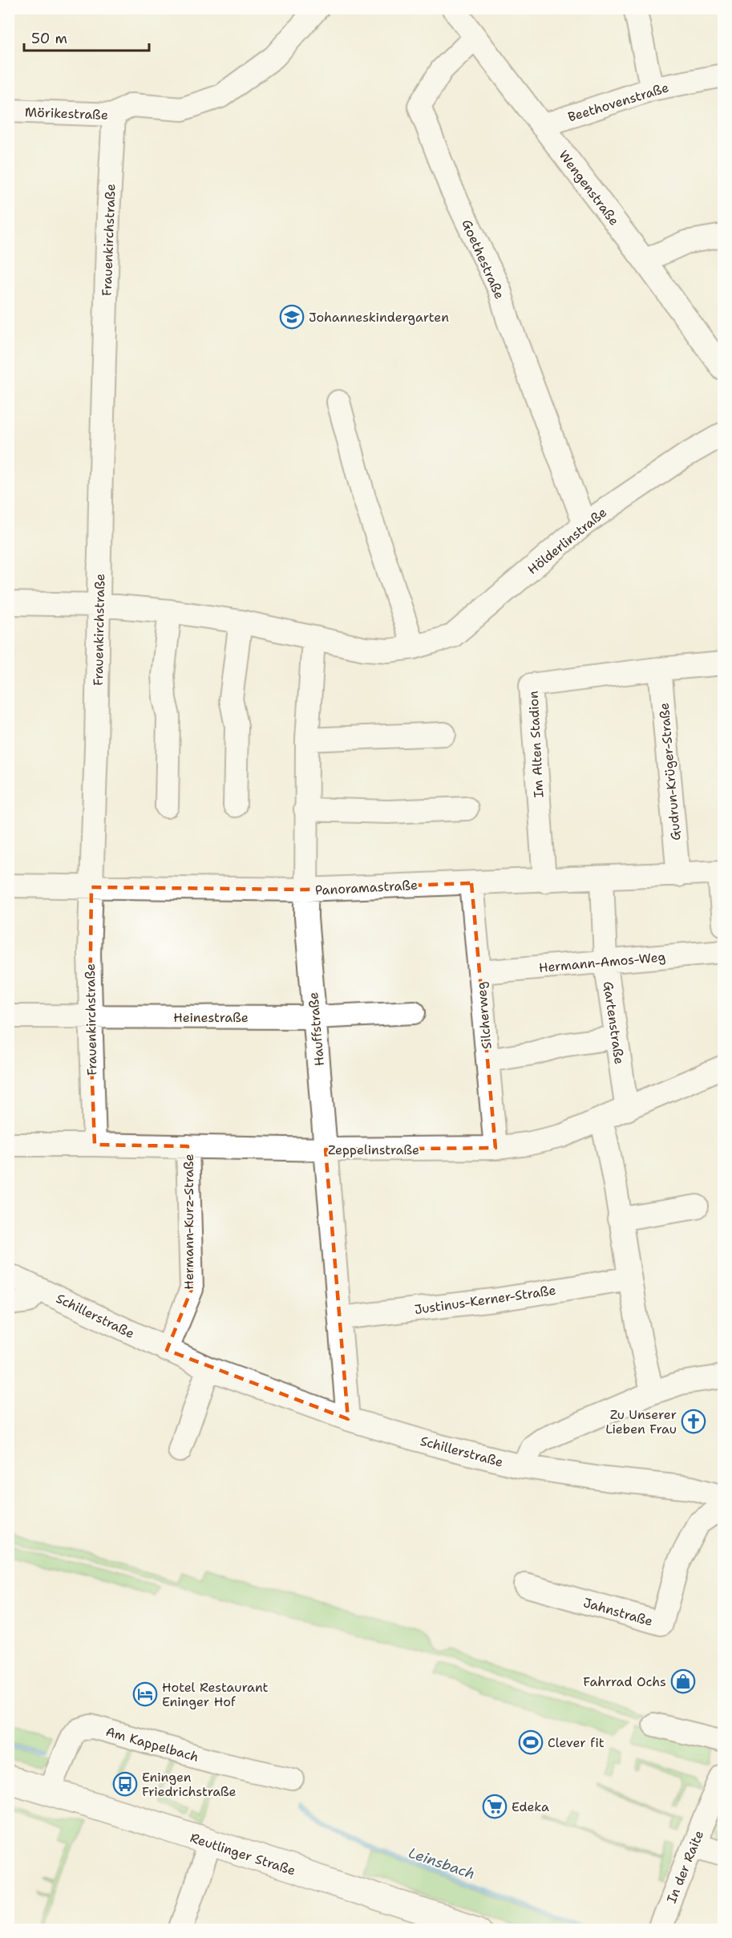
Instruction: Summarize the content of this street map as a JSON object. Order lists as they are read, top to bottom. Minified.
{"streets":{"main road":["Reutlinger Straße"],"street":["Beethovenstraße","Mörikestraße","Wengenstraße","Frauenkirchstraße","Goethestraße","Hölderlinstraße","Im Alten Stadion","Gudrun-Krüger-Straße","Panoramastraße","Hermann-Amos-Weg","Silcherweg","Heinestraße","Gartenstraße","Hauffstraße","Zeppelinstraße","Hermann-Kurz-Straße","Justinus-Kerner-Straße","Schillerstraße","Jahnstraße","Am Kappelbach","In der Raite"]},"crossings":[["Beethovenstraße","Wengenstraße"],["Mörikestraße","Frauenkirchstraße"],["Wengenstraße","Goethestraße"],["Frauenkirchstraße","Hölderlinstraße"],["Frauenkirchstraße","Panoramastraße"],["Frauenkirchstraße","Heinestraße"],["Frauenkirchstraße","Zeppelinstraße"],["Goethestraße","Hölderlinstraße"],["Hölderlinstraße","Hauffstraße"],["Im Alten Stadion","Gudrun-Krüger-Straße"],["Im Alten Stadion","Panoramastraße"],["Gudrun-Krüger-Straße","Panoramastraße"],["Panoramastraße","Silcherweg"],["Panoramastraße","Gartenstraße"],["Panoramastraße","Hauffstraße"],["Hermann-Amos-Weg","Silcherweg"],["Hermann-Amos-Weg","Gartenstraße"],["Silcherweg","Zeppelinstraße"],["Heinestraße","Hauffstraße"],["Gartenstraße","Zeppelinstraße"],["Hauffstraße","Zeppelinstraße"],["Hauffstraße","Justinus-Kerner-Straße"],["Hauffstraße","Schillerstraße"],["Zeppelinstraße","Hermann-Kurz-Straße"],["Hermann-Kurz-Straße","Schillerstraße"],["Am Kappelbach","Reutlinger Straße"]],"water":["Leinsbach"],"places":{"school or university":["Johanneskindergarten"],"church":["Zu Unserer Lieben Frau"],"shop":["Fahrrad Ochs"],"hotel":["Hotel Restaurant Eninger Hof"],"sports":["Clever fit"],"bus stop":["Eningen Friedrichstraße"],"supermarket":["Edeka"]},"scale_bar":"50 m"}
